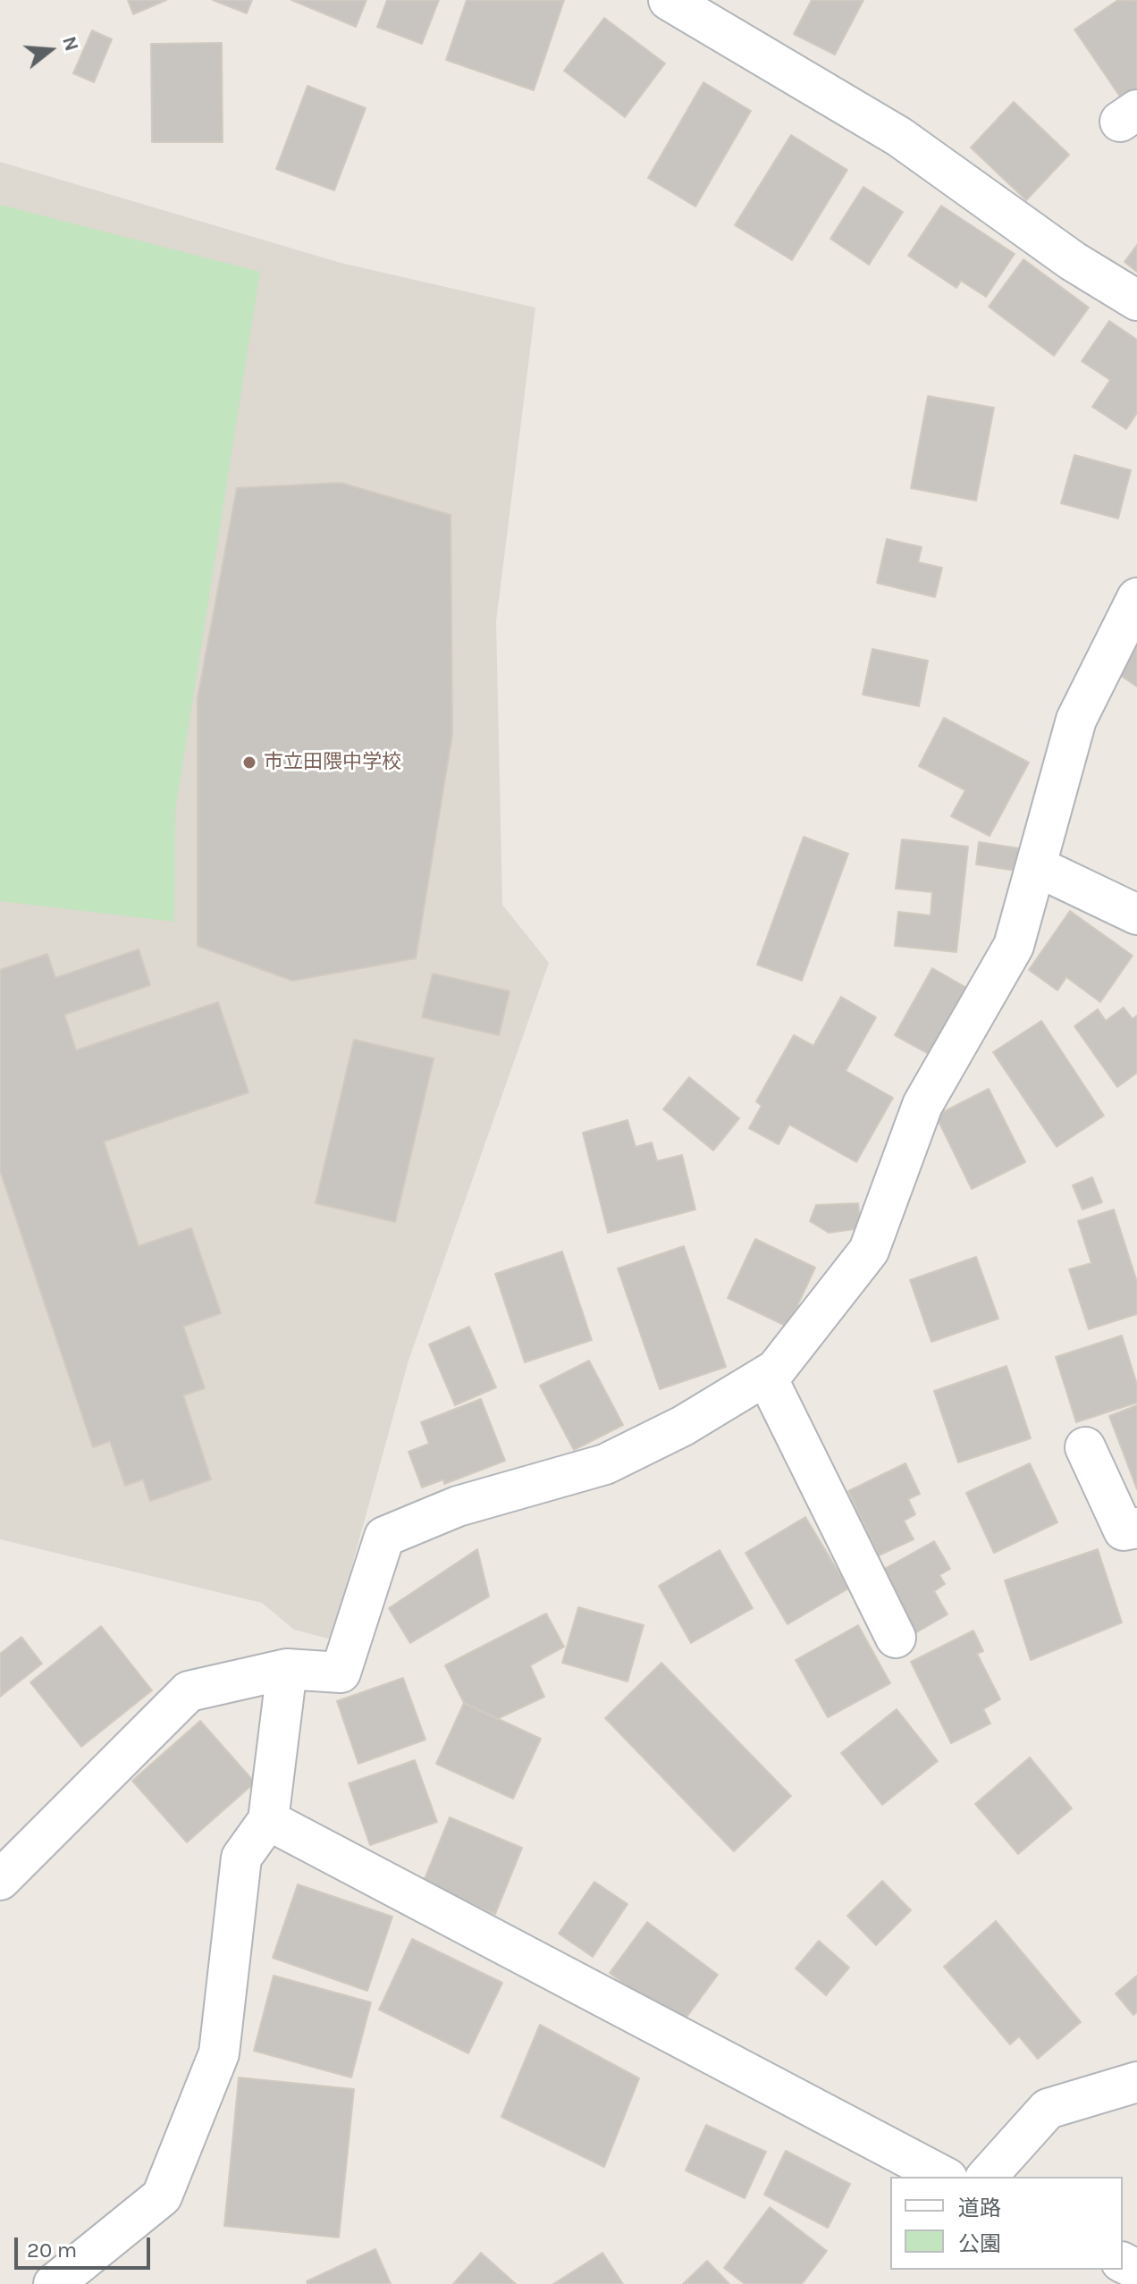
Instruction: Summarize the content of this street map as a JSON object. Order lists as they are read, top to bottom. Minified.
{"places":["市立田隈中学校"],"legend":["道路","公園"],"scale_bar":"20 m","north":"right"}
